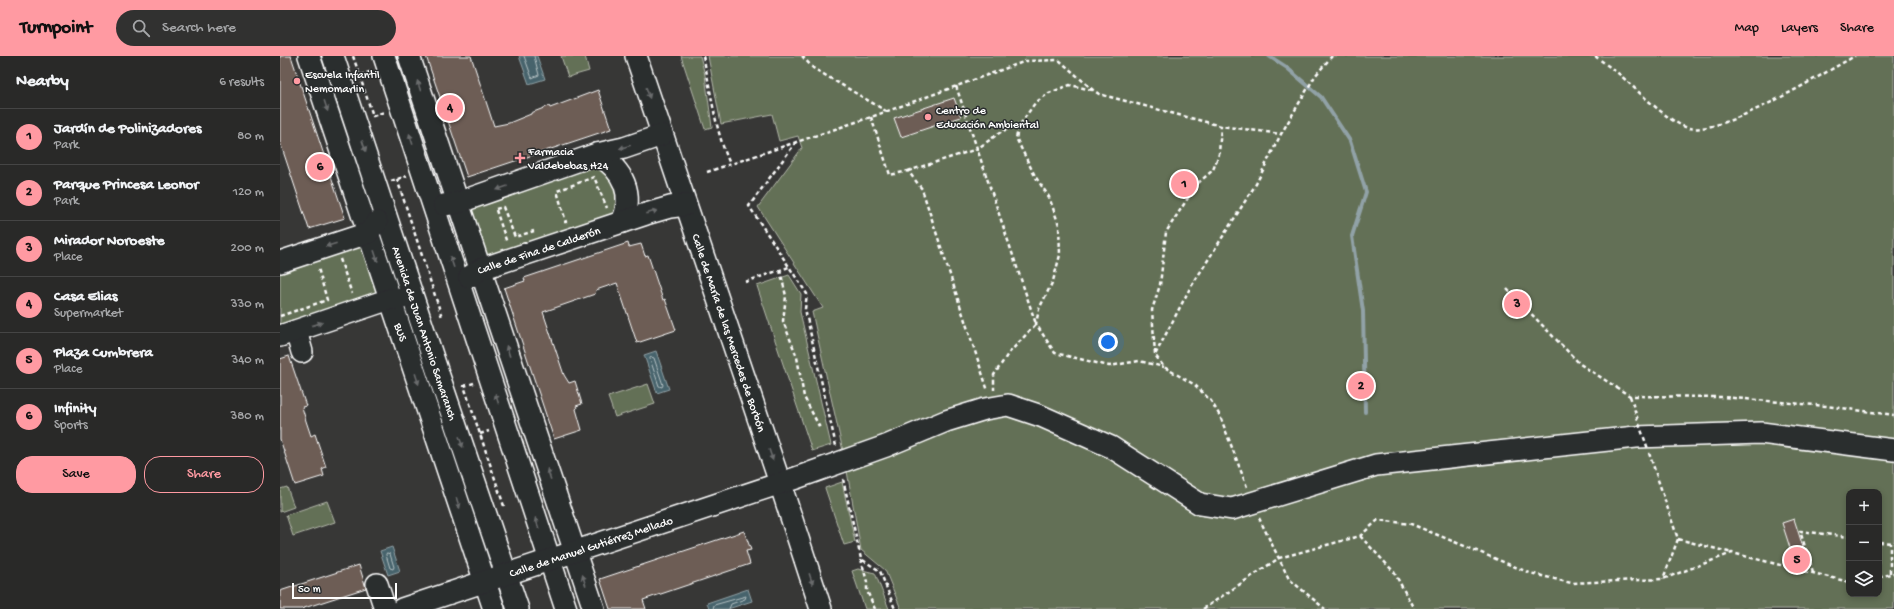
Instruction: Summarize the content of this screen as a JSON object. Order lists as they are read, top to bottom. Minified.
{"streets":{"street":["Calle de Fina de Calderón","BUS","Calle de María de las Mercedes de Borbón","Avenida de Juan Antonio Samaranch","Calle de Manuel Gutiérrez Mellado"]},"crossings":[["Calle de Fina de Calderón","Calle de María de las Mercedes de Borbón"],["BUS","Calle de Manuel Gutiérrez Mellado"],["Calle de María de las Mercedes de Borbón","Calle de Manuel Gutiérrez Mellado"],["Avenida de Juan Antonio Samaranch","Calle de Manuel Gutiérrez Mellado"]],"one_way":["Calle de María de las Mercedes de Borbón"],"places":{"other":["Escuela Infantil Nemomarlin","Centro de Educación Ambiental"],"health":["Farmacia Valdebebas H24"]},"scale_bar":"50 m","page":{"header":"Turnpoint","search":"Search here","nav":["Map","Layers","Share"],"heading":["Nearby","6 results"],"pins":["4","6","1","3","2","5"],"list":[{"mark":"1","name":"Jardín de Polinizadores","note":"Park","value":"80 m"},{"mark":"2","name":"Parque Princesa Leonor","note":"Park","value":"120 m"},{"mark":"3","name":"Mirador Noroeste","note":"Place","value":"200 m"},{"mark":"4","name":"Casa Elias","note":"Supermarket","value":"330 m"},{"mark":"5","name":"Plaza Cumbrera","note":"Place","value":"340 m"},{"mark":"6","name":"Infinity","note":"Sports","value":"380 m"}],"buttons":["Save","Share"],"map_buttons":["+","−"],"scale":"50 m"}}
